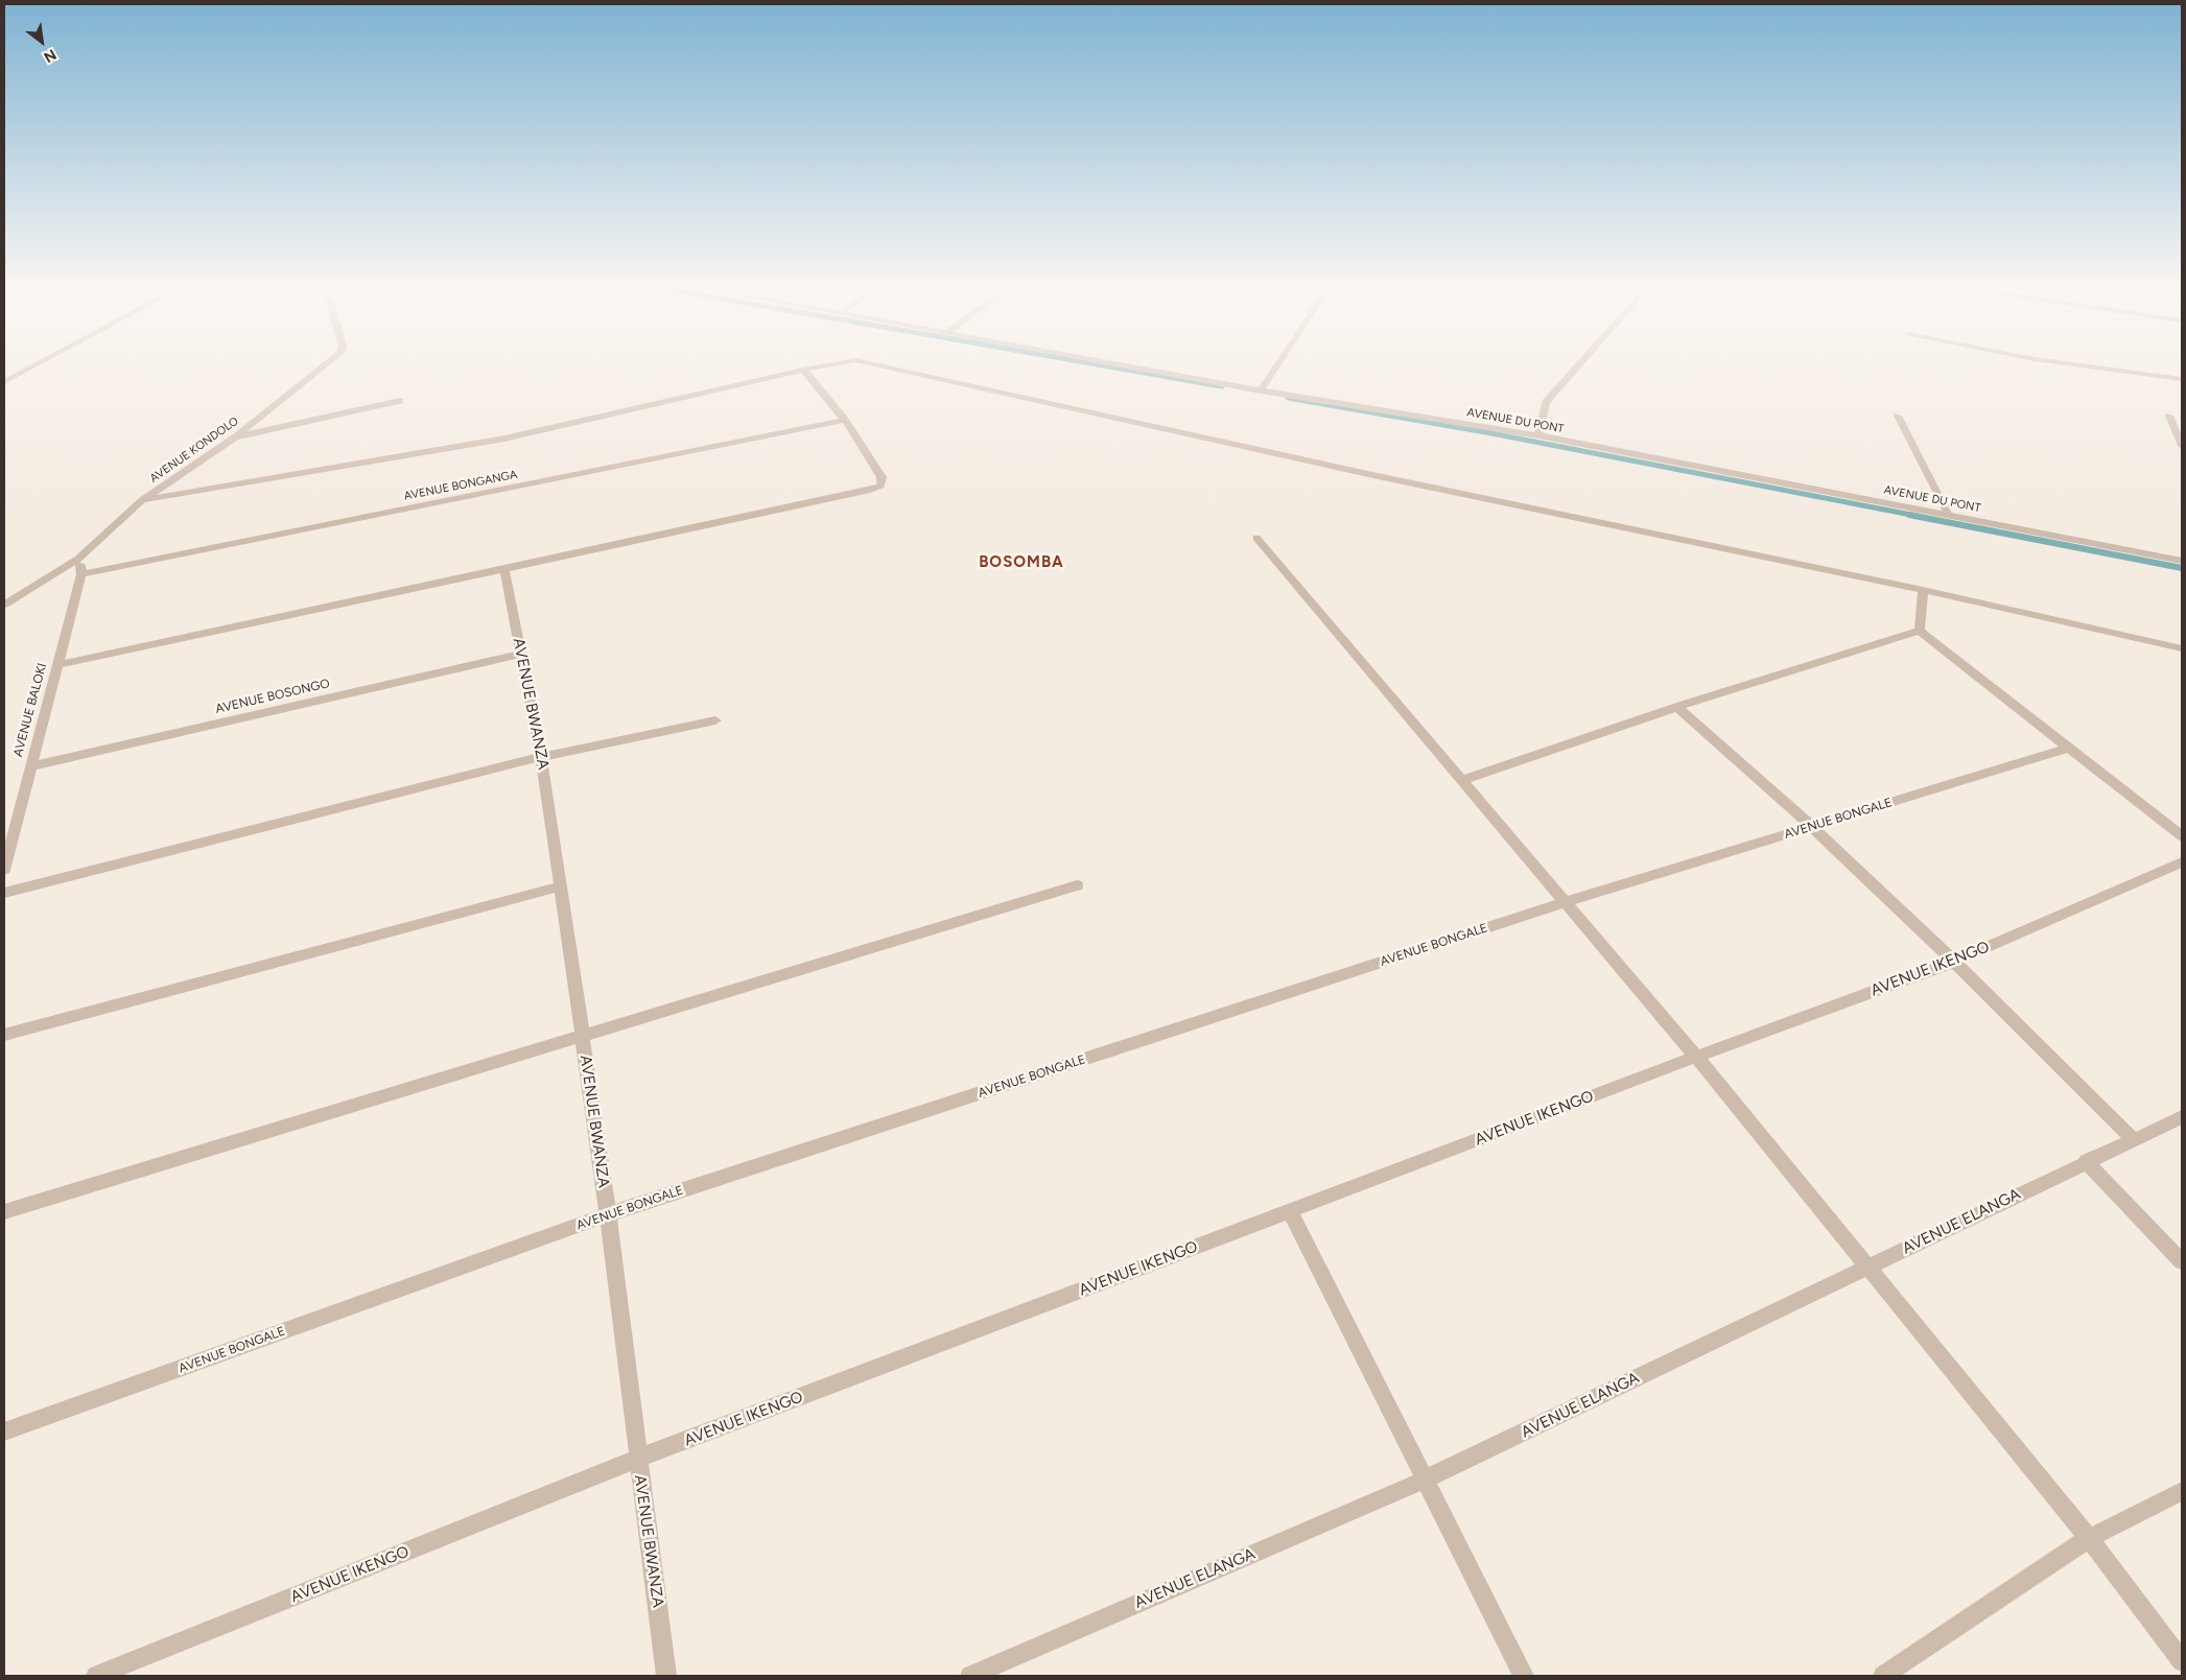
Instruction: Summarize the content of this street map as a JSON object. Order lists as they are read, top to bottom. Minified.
{"streets":{"street":["AVENUE DU PONT","AVENUE KONDOLO","AVENUE BONGANGA","AVENUE BOSONGO","AVENUE BWANZA","AVENUE BALOKI","AVENUE BONGALE","AVENUE IKENGO","AVENUE ELANGA"]},"crossings":[["AVENUE KONDOLO","AVENUE BALOKI"],["AVENUE BONGANGA","AVENUE BALOKI"],["AVENUE BOSONGO","AVENUE BWANZA"],["AVENUE BOSONGO","AVENUE BALOKI"],["AVENUE BWANZA","AVENUE BONGALE"],["AVENUE BWANZA","AVENUE IKENGO"]],"districts":["BOSOMBA"],"north":"bottom right"}
